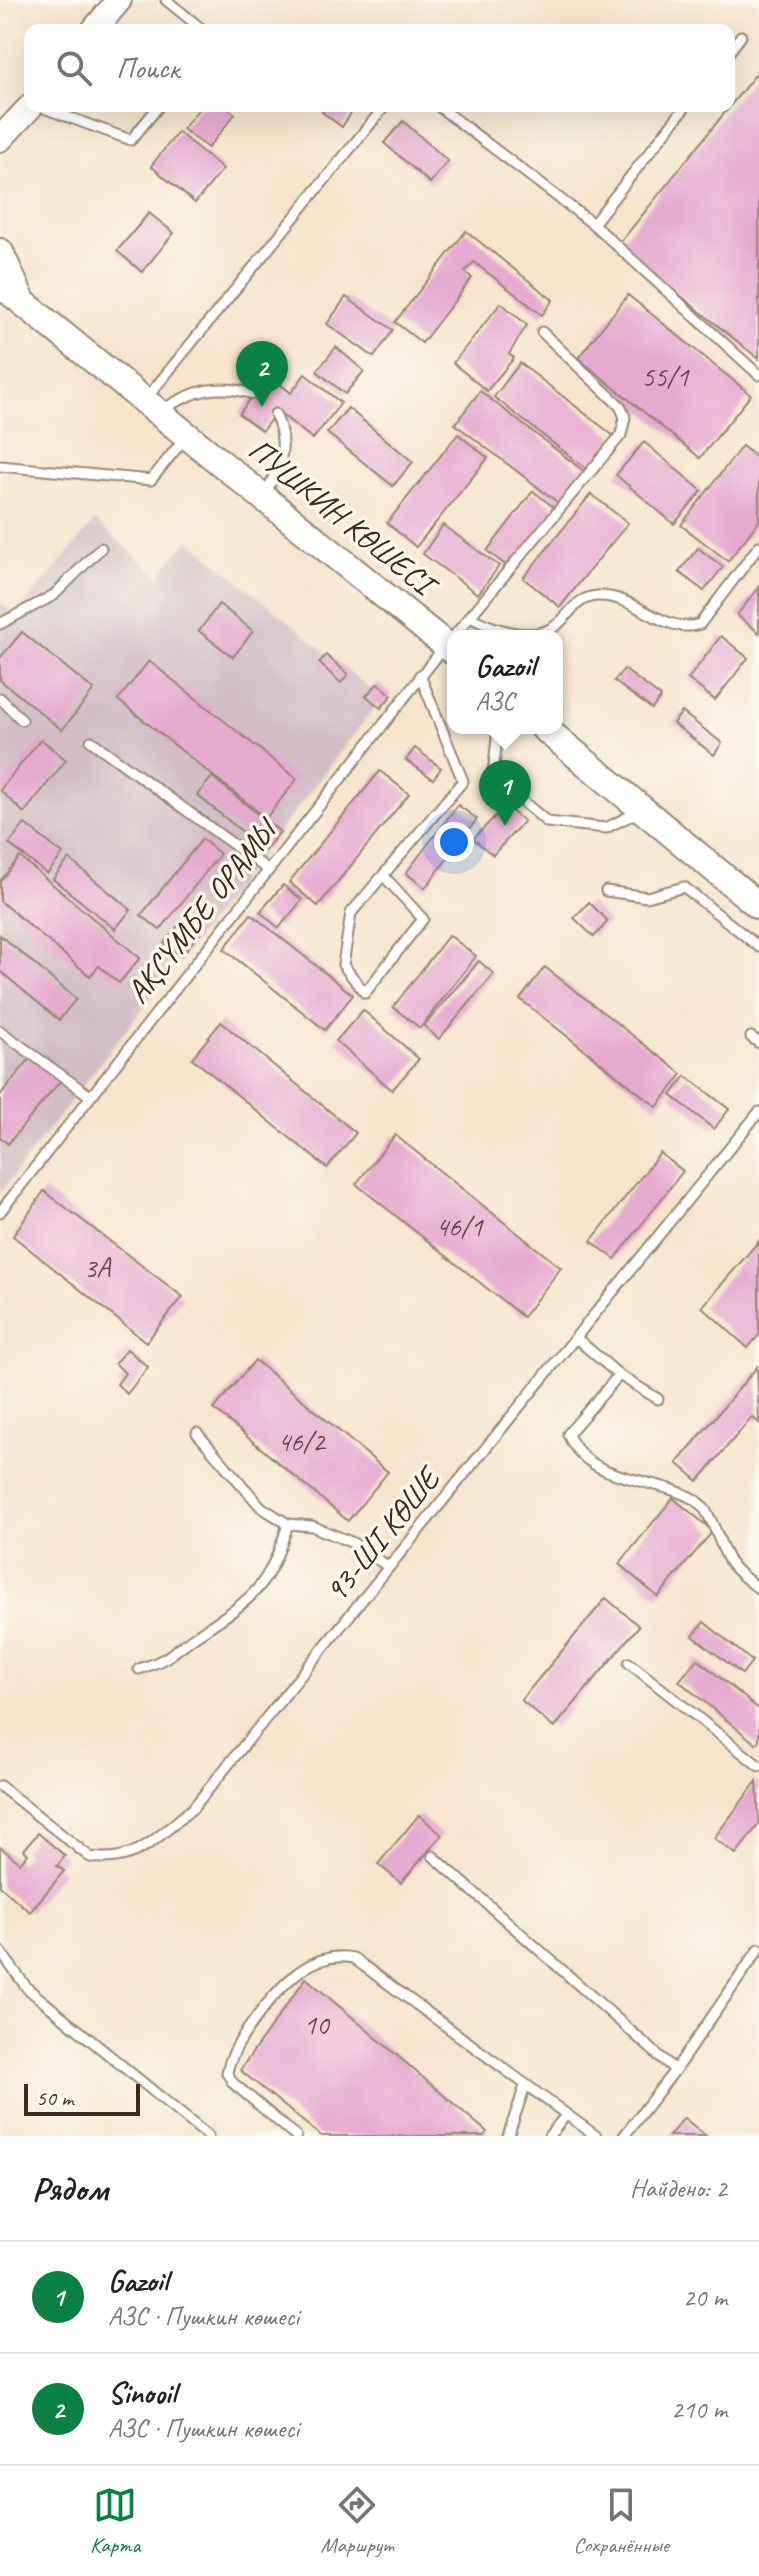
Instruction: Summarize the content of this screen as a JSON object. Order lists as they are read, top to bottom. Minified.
{"streets":{"main road":["ПУШКИН КӨШЕСІ"],"lane":["АҚСҮМБЕ ОРАМЫ","93-ШІ КӨШЕ"]},"house_numbers":["55/1","46/1","3А","46/2","10"],"scale_bar":"50 m","page":{"search":"Поиск","pins":["2","1"],"popup":["Gazoil","АЗС"],"scale":"50 m","heading":["Рядом","Найдено: 2"],"list":[{"mark":"1","name":"Gazoil","note":"АЗС · Пушкин көшесі","value":"20 m"},{"mark":"2","name":"Sinooil","note":"АЗС · Пушкин көшесі","value":"210 m"}],"nav":["Карта","Маршрут","Сохранённые"]}}
